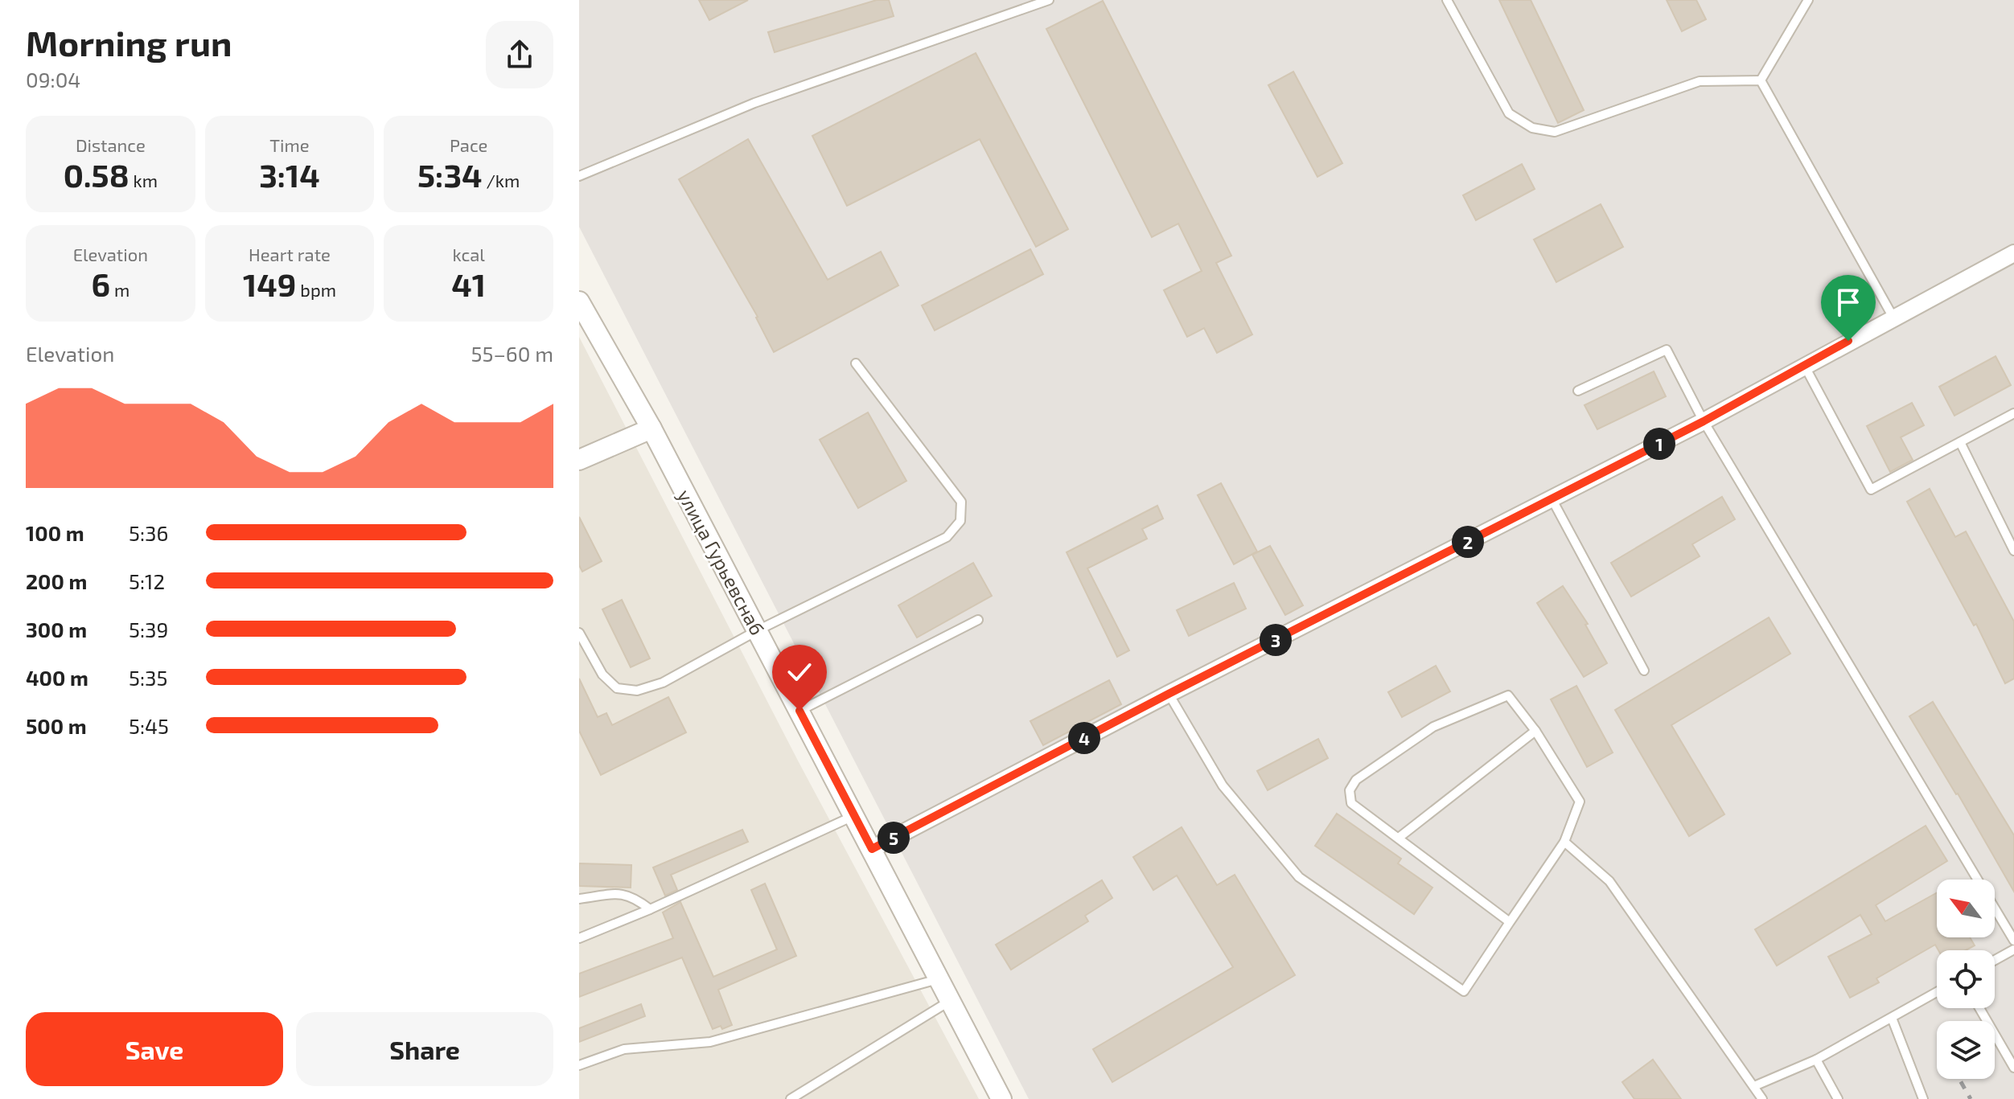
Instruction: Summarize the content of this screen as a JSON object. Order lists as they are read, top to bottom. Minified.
{"streets":{"street":["улица Гурьевснаб"]},"north":"top left","page":{"heading":["Morning run","09:04"],"stats":[["Distance","0.58 km"],["Time","3:14"],["Pace","5:34 /km"],["Elevation","6 m"],["Heart rate","149 bpm"],["kcal","41"]],"chart":["Elevation","55–60 m"],"pins":["1","2","3","4","5"],"list":[{"name":"100 m","note":"5:36"},{"name":"200 m","note":"5:12"},{"name":"300 m","note":"5:39"},{"name":"400 m","note":"5:35"},{"name":"500 m","note":"5:45"}],"buttons":["Save","Share"]}}
